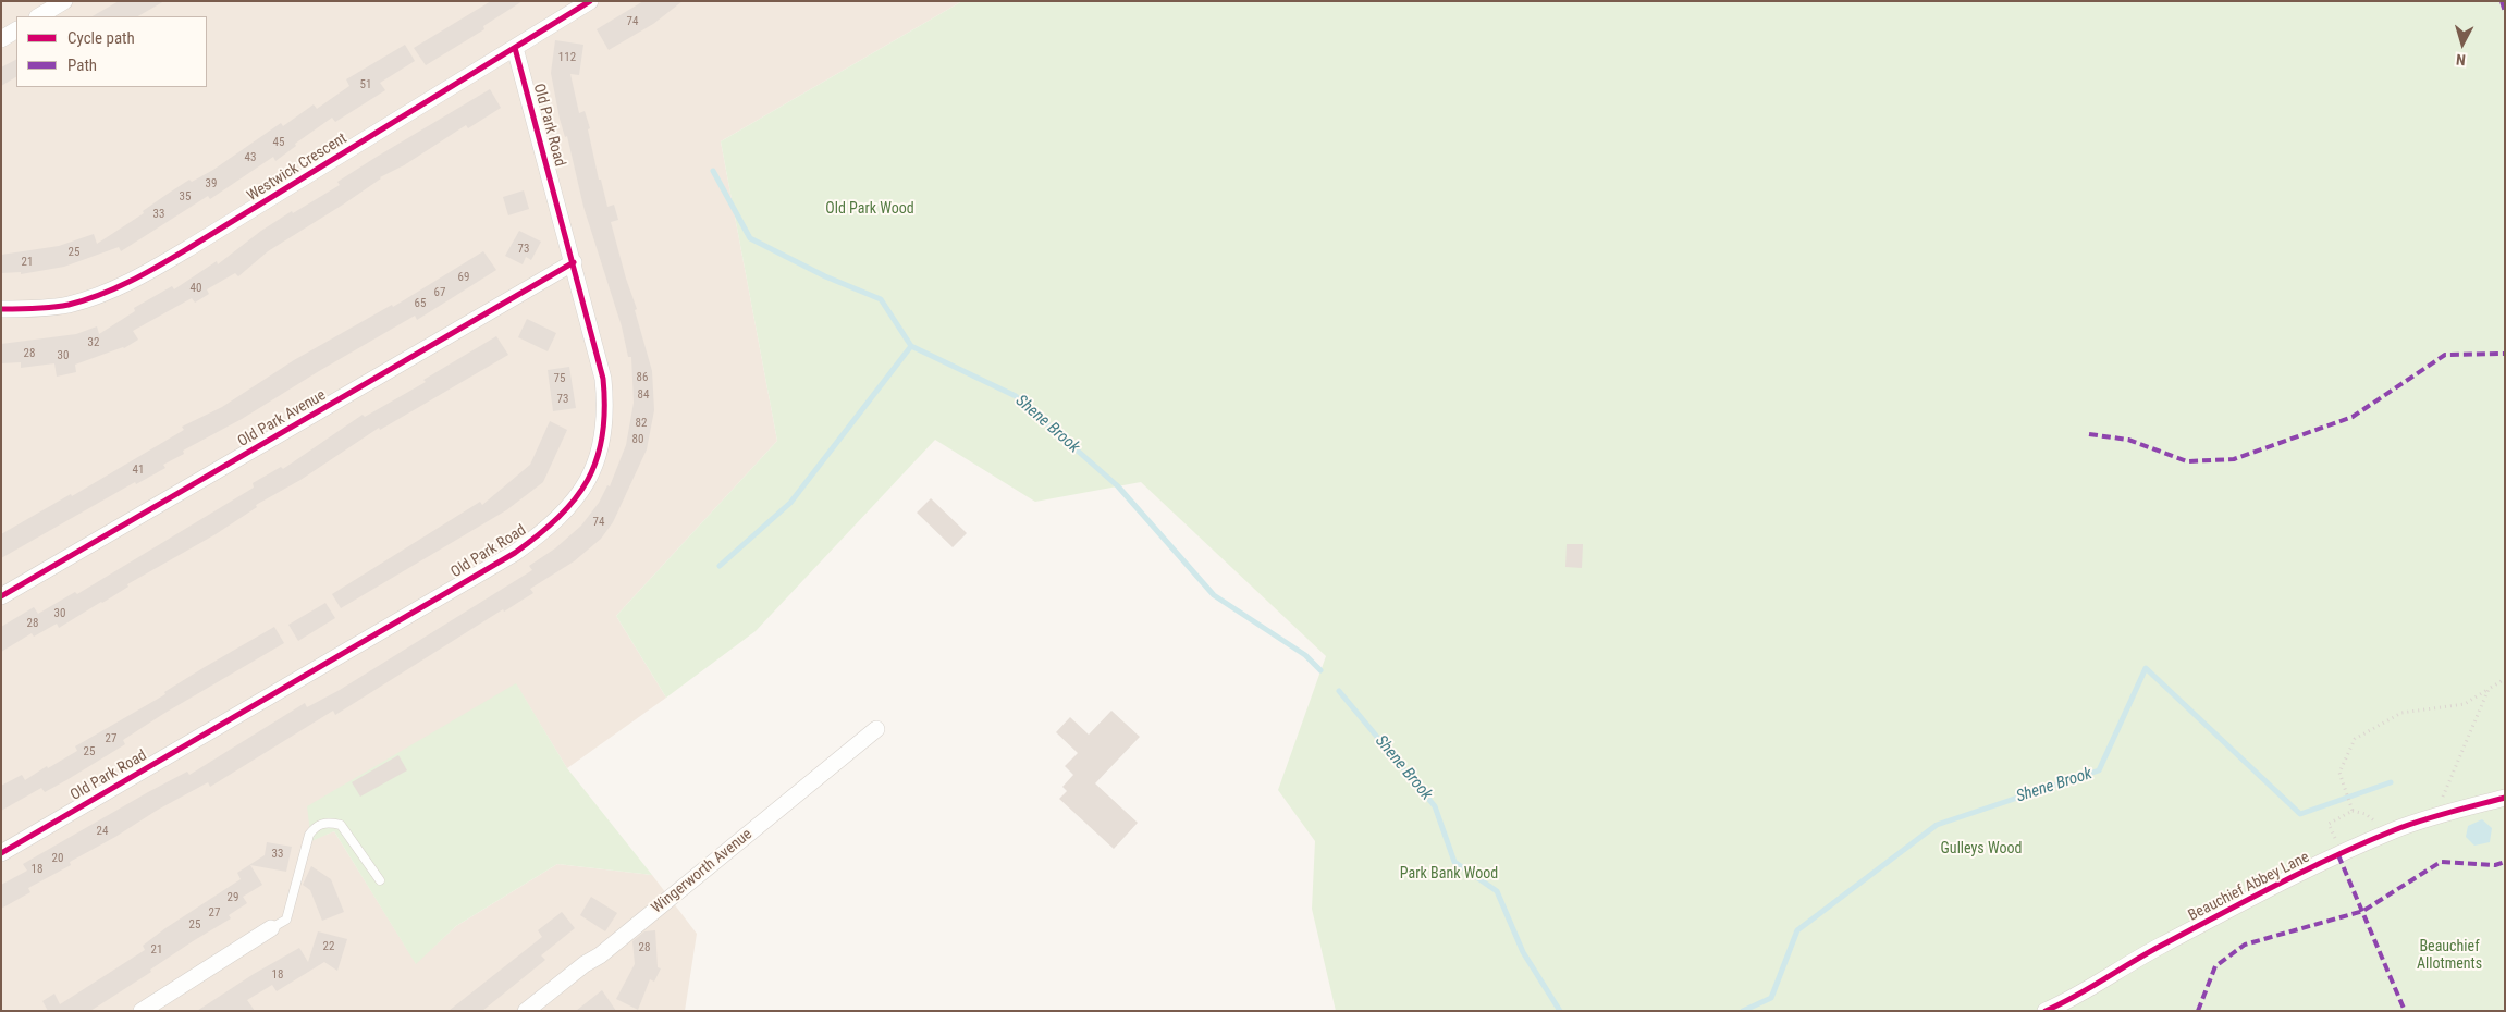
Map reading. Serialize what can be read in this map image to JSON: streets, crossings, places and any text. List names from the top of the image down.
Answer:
{
  "streets": {
    "street": [
      "Old Park Road",
      "Westwick Crescent",
      "Old Park Avenue",
      "Wingerworth Avenue",
      "Beauchief Abbey Lane"
    ]
  },
  "crossings": [
    ["Old Park Road", "Westwick Crescent"],
    ["Old Park Road", "Old Park Avenue"]
  ],
  "water": ["Shene Brook"],
  "parks": [
    "Old Park Wood",
    "Gulleys Wood",
    "Park Bank Wood",
    "Beauchief Allotments"
  ],
  "house_numbers": [
    "74",
    "112",
    "51",
    "45",
    "43",
    "39",
    "35",
    "33",
    "73",
    "25",
    "21",
    "69",
    "40",
    "67",
    "65",
    "32",
    "28",
    "30",
    "86",
    "75",
    "84",
    "73",
    "82",
    "80",
    "41",
    "74",
    "30",
    "28",
    "27",
    "25",
    "24",
    "33",
    "20",
    "18",
    "29",
    "27",
    "25",
    "22",
    "28",
    "21",
    "18"
  ],
  "legend": ["Cycle path", "Path"],
  "north": "bottom"
}
